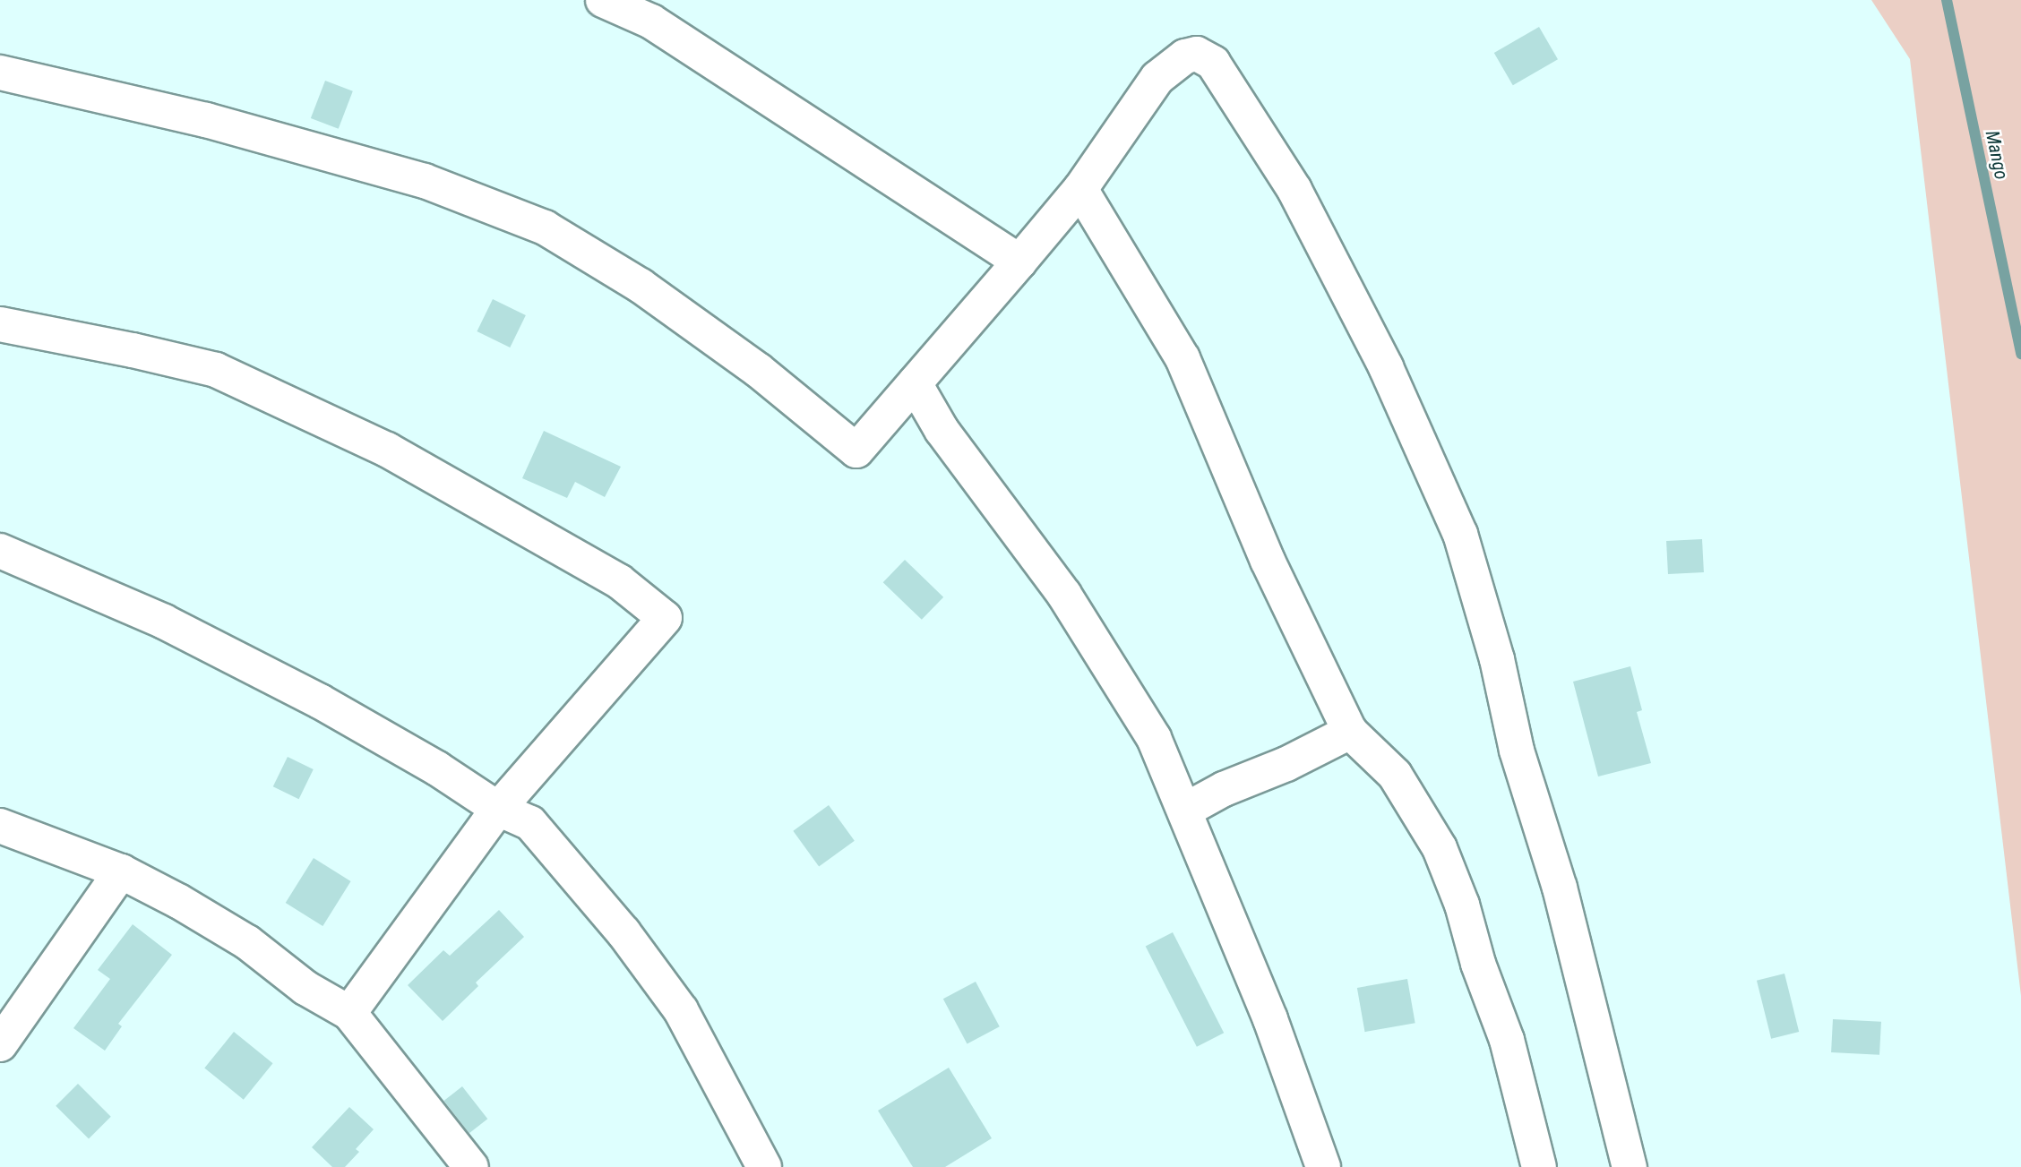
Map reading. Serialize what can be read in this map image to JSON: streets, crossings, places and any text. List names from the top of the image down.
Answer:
{
  "water": ["Mango"]
}
